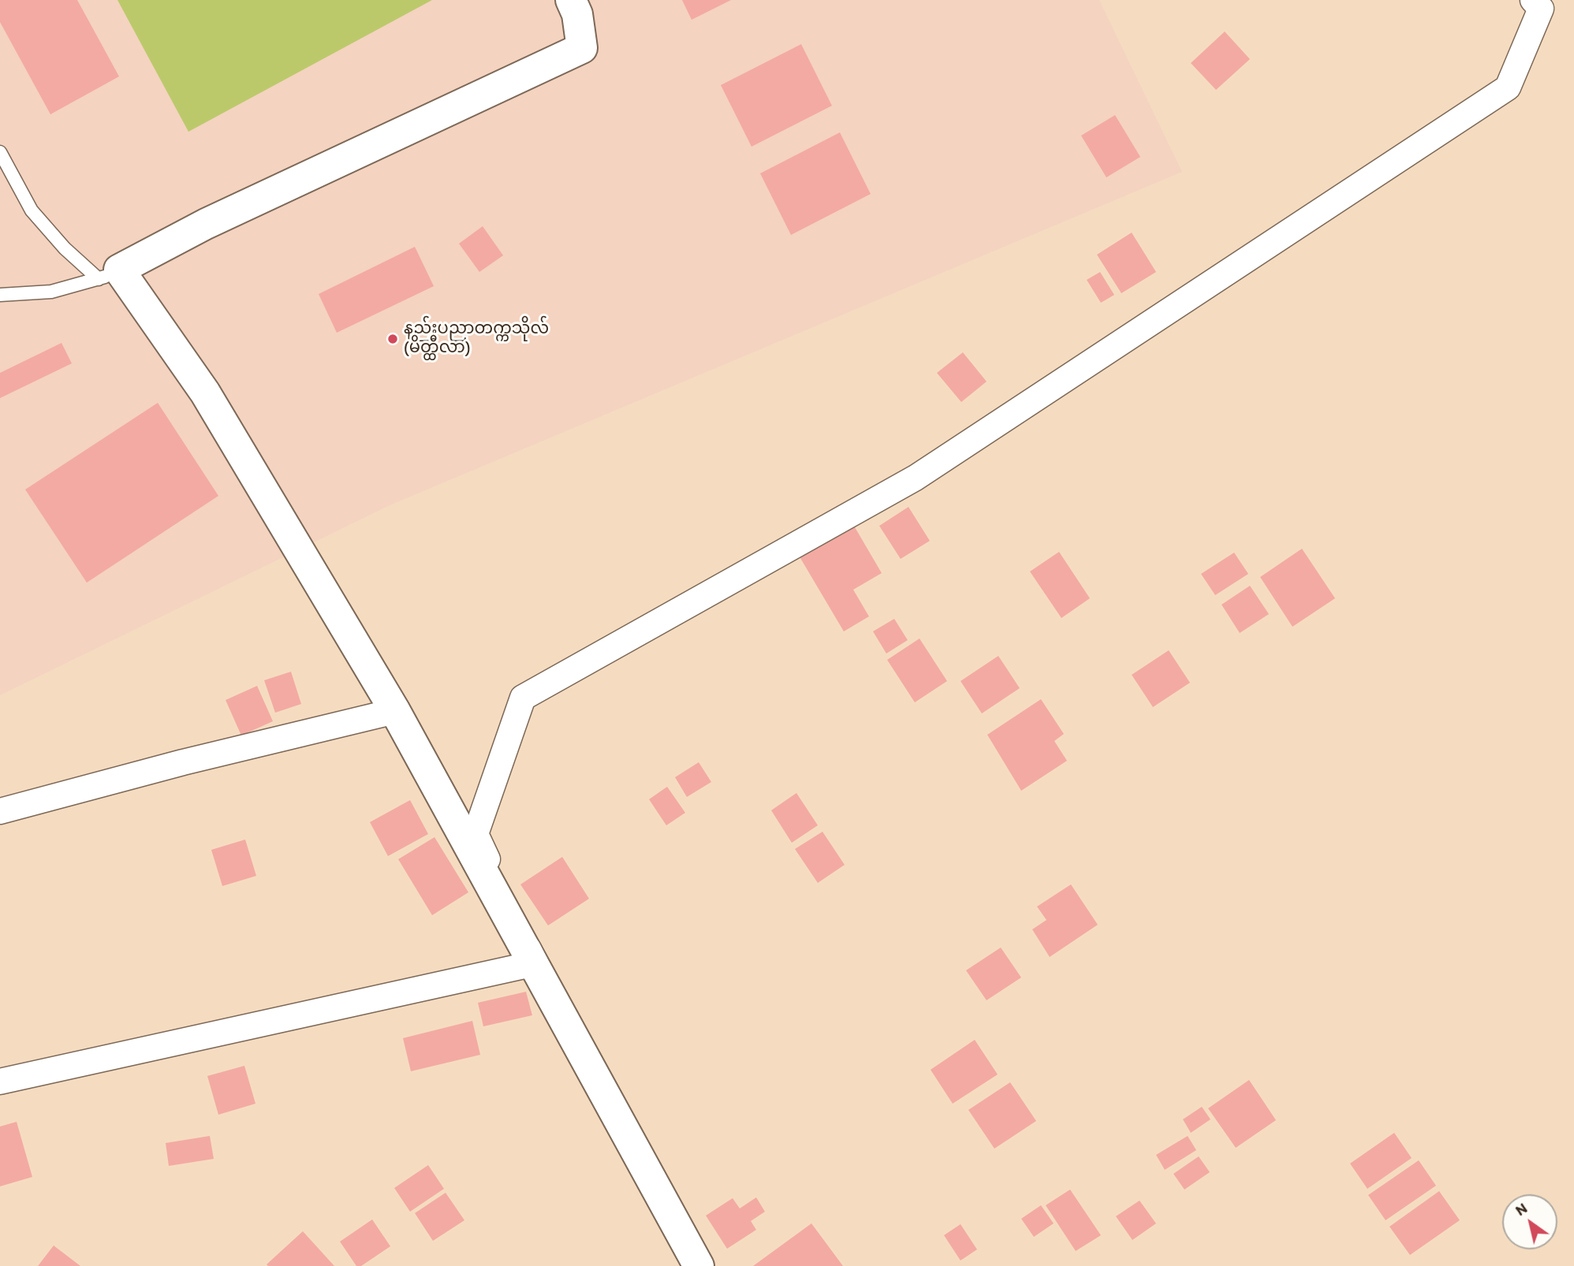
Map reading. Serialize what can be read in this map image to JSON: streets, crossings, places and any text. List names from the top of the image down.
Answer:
{
  "places": ["နည်းပညာတက္ကသိုလ် (မိတ္ထီလာ)"],
  "north": "top left"
}
